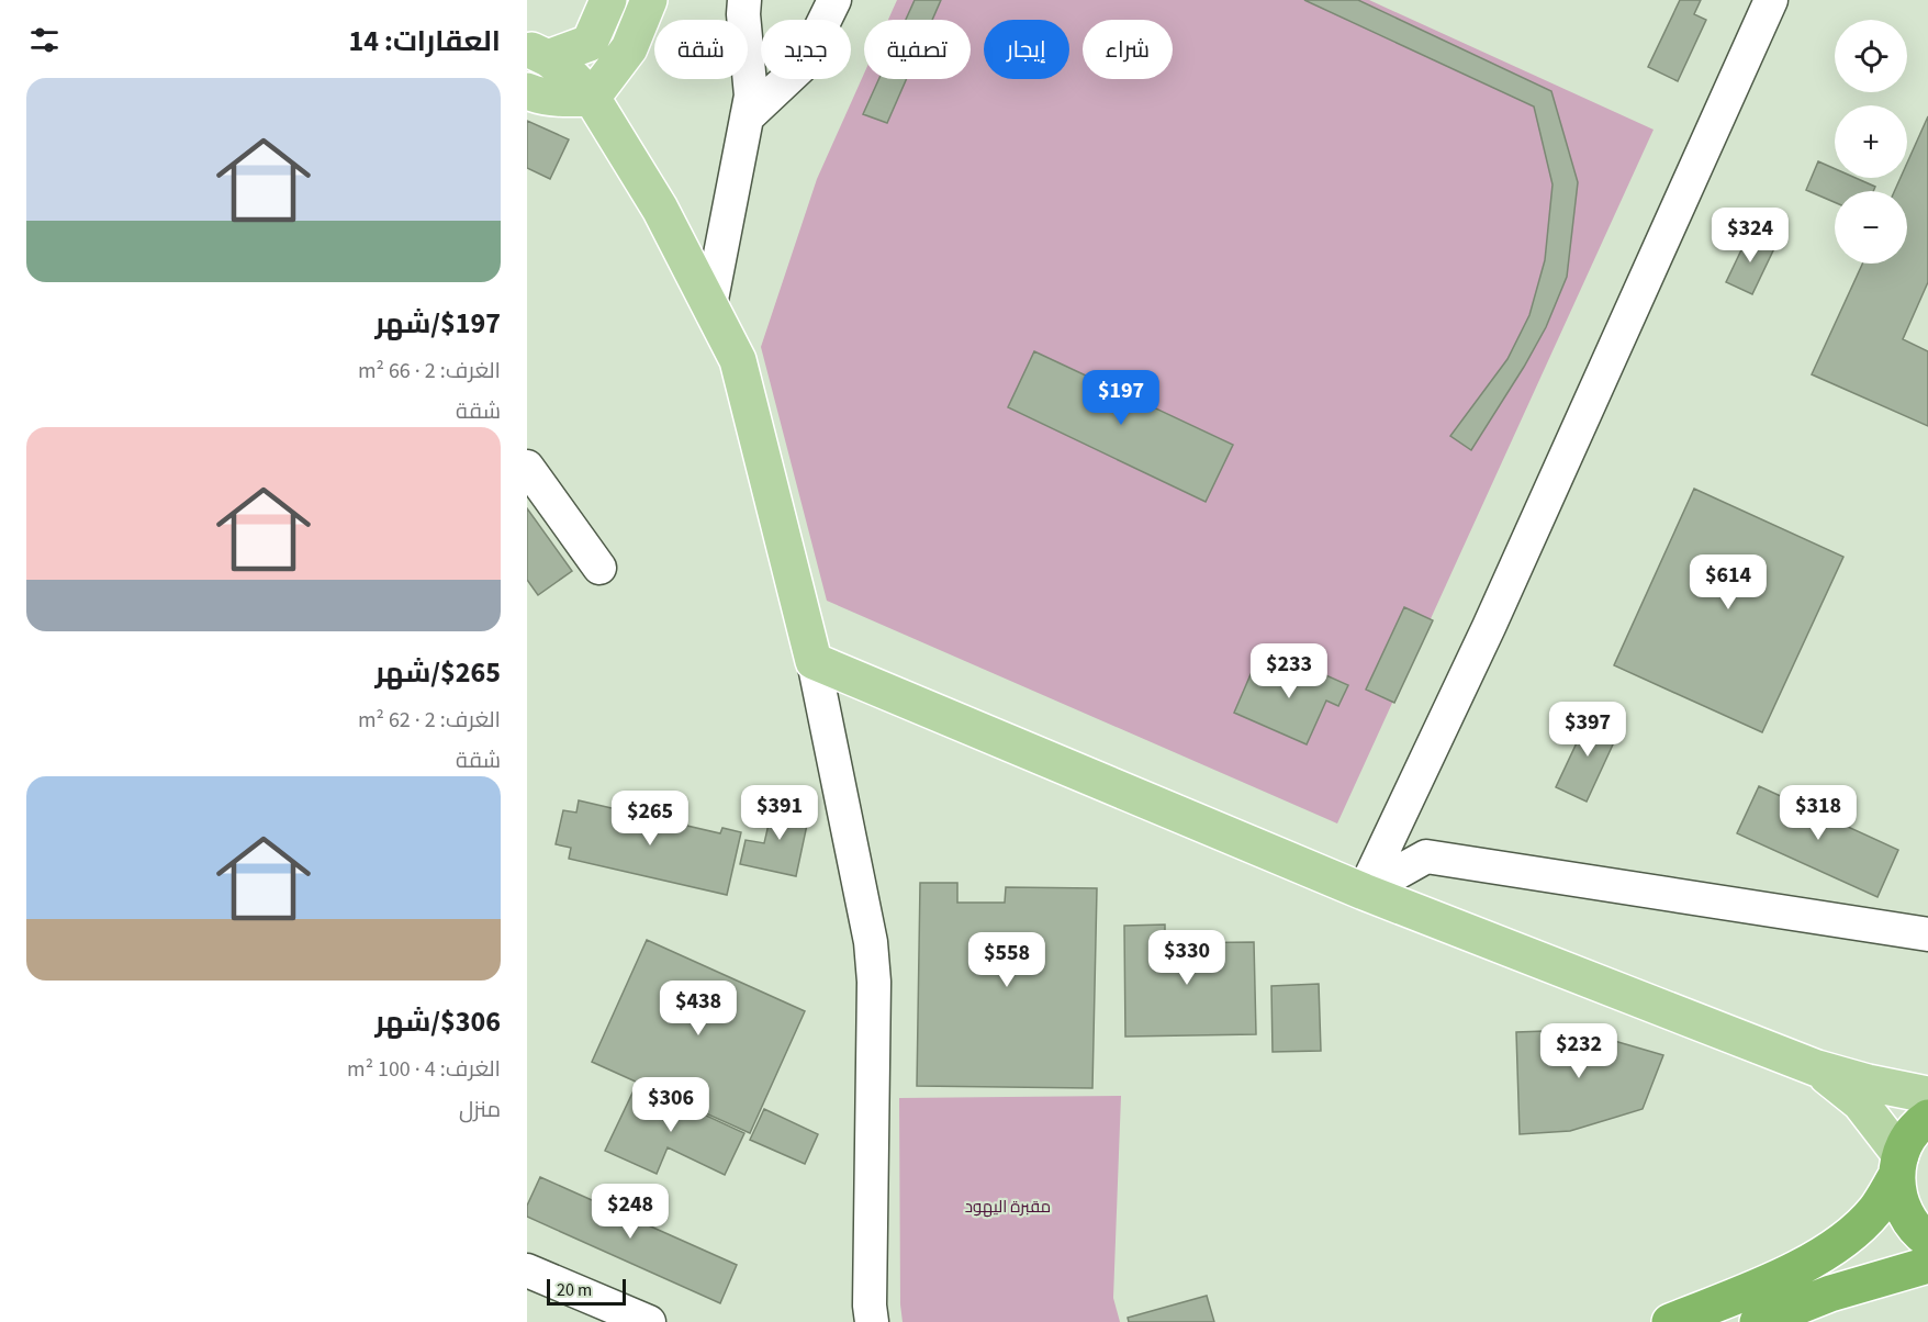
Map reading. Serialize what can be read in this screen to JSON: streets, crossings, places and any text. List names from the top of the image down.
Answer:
{
  "parks": ["مقبرة اليهود"],
  "scale_bar": "20 m",
  "page": {
    "heading": "العقارات: 14",
    "map_buttons": ["+", "−"],
    "chip": [
      "شراء",
      "إيجار",
      "تصفية",
      "جديد",
      "شقة"
    ],
    "list": [
      {
        "name": "$197/شهر",
        "note": "الغرف: 2 · 66 m² · شقة"
      },
      {
        "name": "$265/شهر",
        "note": "الغرف: 2 · 62 m² · شقة"
      },
      {
        "name": "$306/شهر",
        "note": "الغرف: 4 · 100 m² · منزل"
      }
    ],
    "price": [
      "$324",
      "$197",
      "$614",
      "$233",
      "$397",
      "$391",
      "$318",
      "$265",
      "$330",
      "$558",
      "$438",
      "$232",
      "$306",
      "$248"
    ],
    "scale": "20 m"
  }
}
